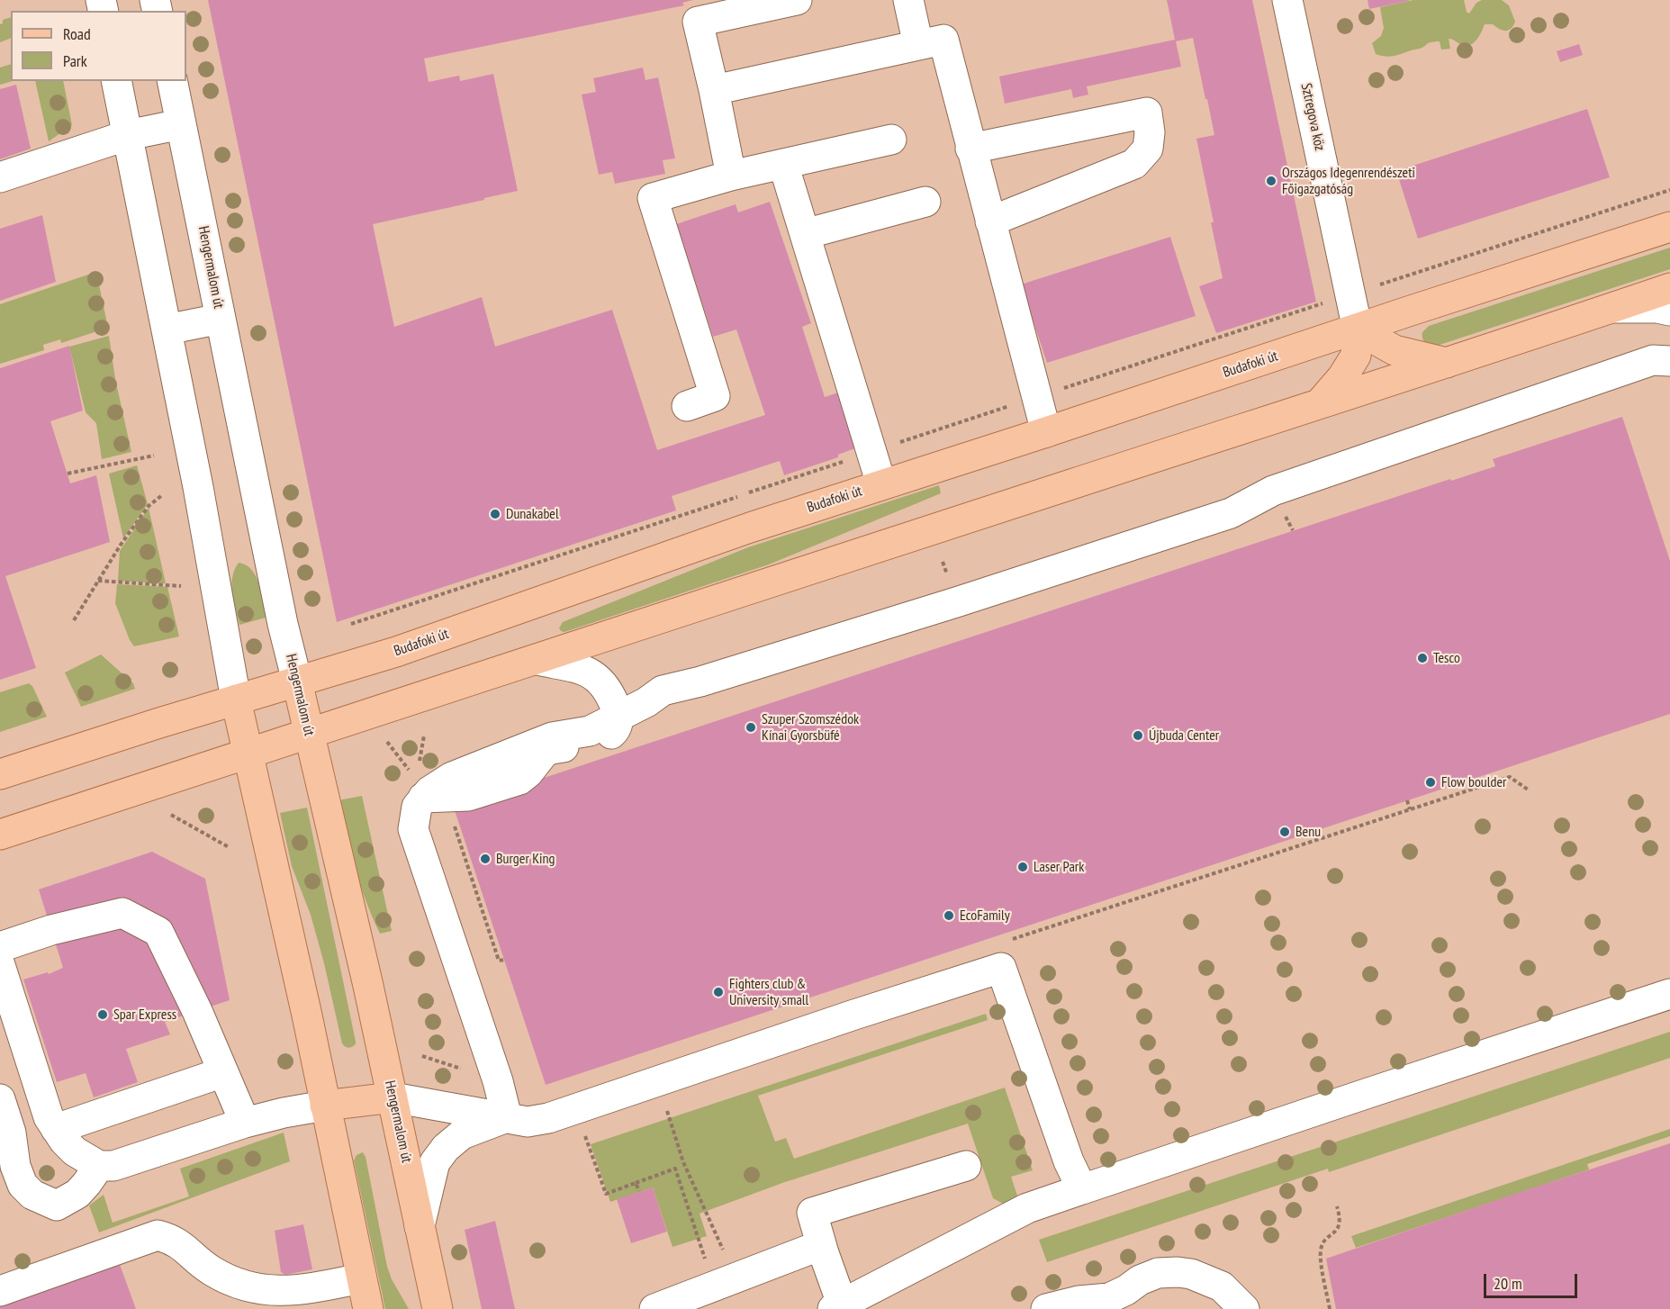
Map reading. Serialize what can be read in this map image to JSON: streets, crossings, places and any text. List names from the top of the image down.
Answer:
{
  "streets": {
    "main road": ["Hengermalom út", "Budafoki út"],
    "street": ["Sztregova köz"]
  },
  "crossings": [
    ["Sztregova köz", "Budafoki út"],
    ["Hengermalom út", "Budafoki út"]
  ],
  "places": [
    "Országos Idegenrendészeti Főigazgatóság",
    "Dunakabel",
    "Tesco",
    "Szuper Szomszédok Kínai Gyorsbüfé",
    "Újbuda Center",
    "Flow boulder",
    "Benu",
    "Burger King",
    "Laser Park",
    "EcoFamily",
    "Fighters club & University small",
    "Spar Express"
  ],
  "legend": ["Road", "Park"],
  "scale_bar": "20 m"
}
